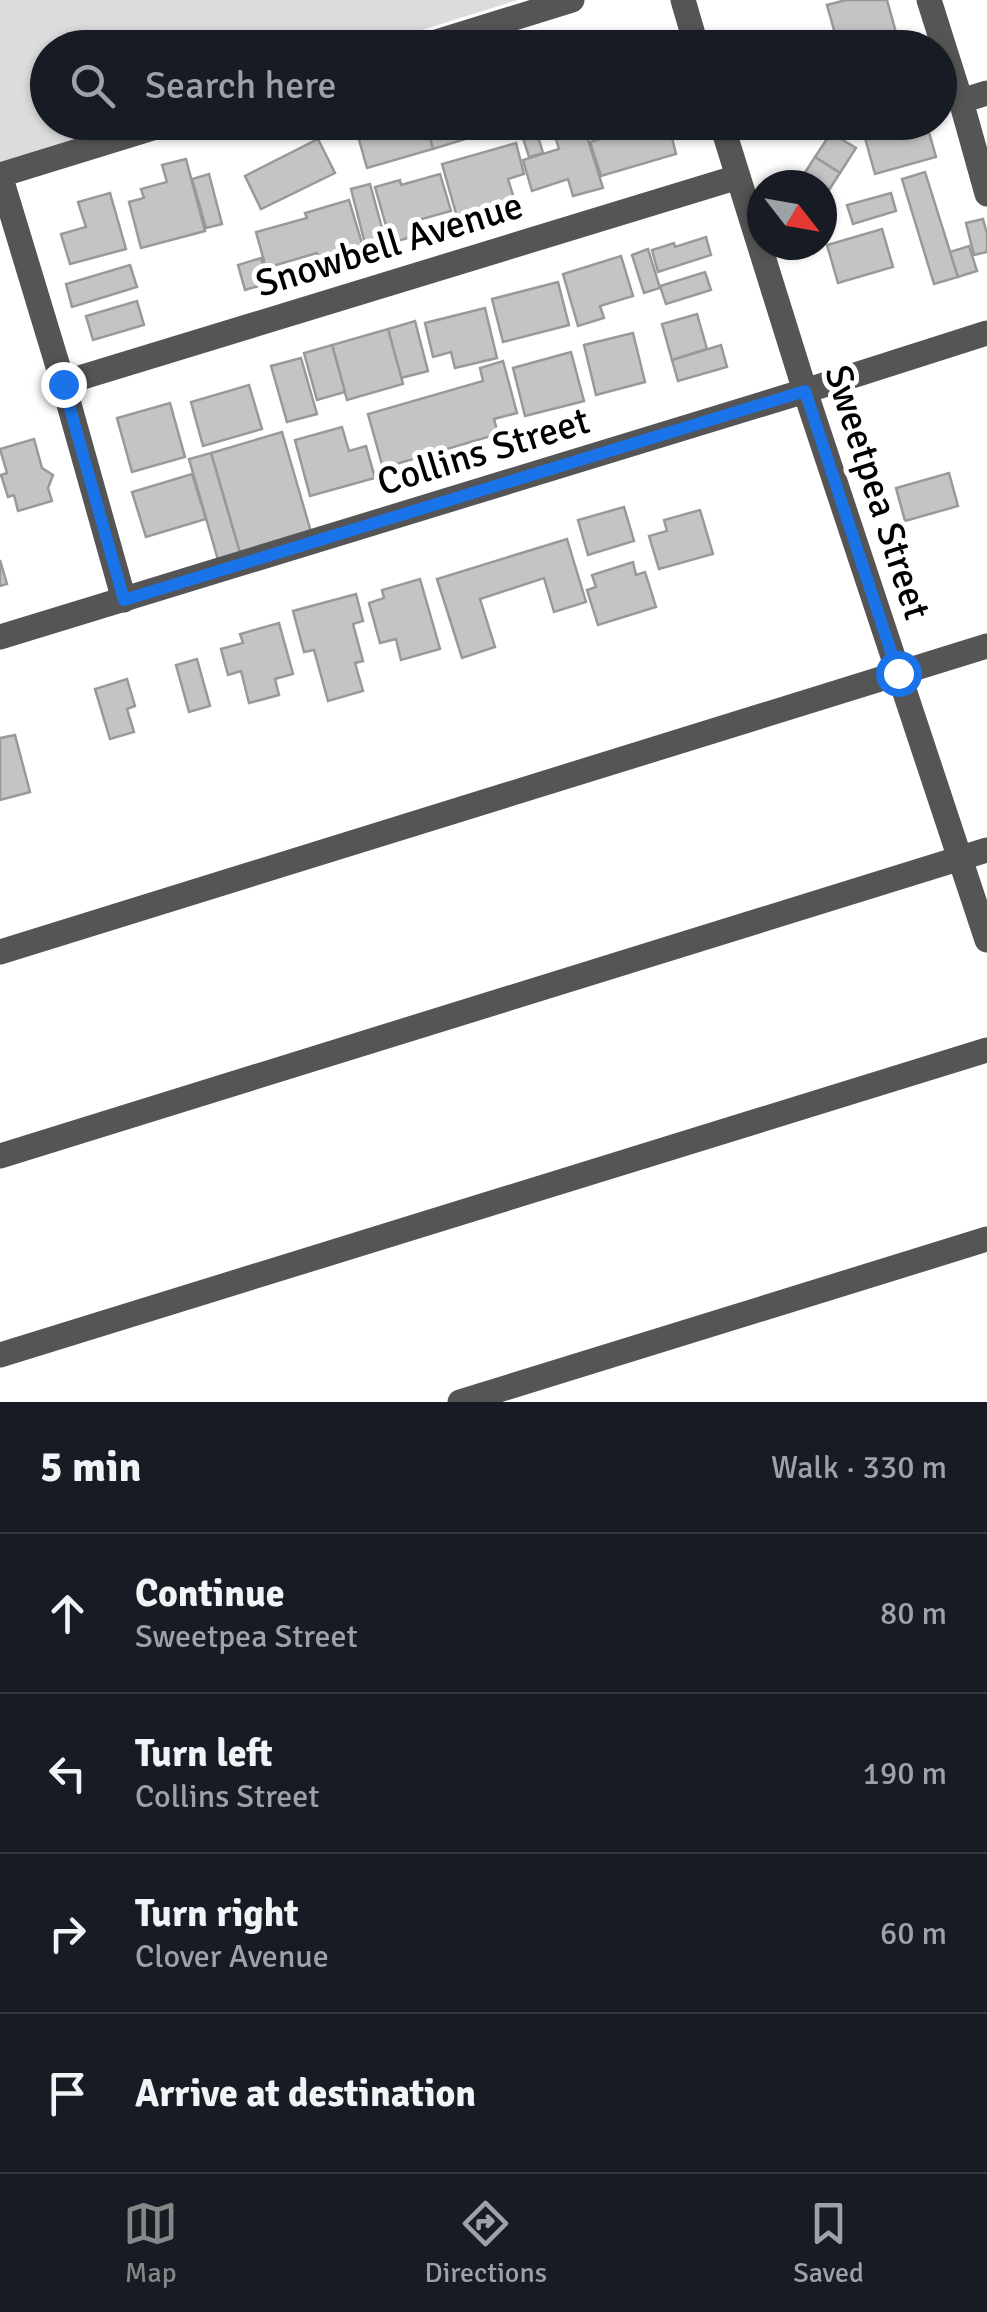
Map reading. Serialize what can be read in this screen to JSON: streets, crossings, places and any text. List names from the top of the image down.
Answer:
{
  "streets": {
    "street": ["Snowbell Avenue", "Collins Street", "Sweetpea Street"]
  },
  "crossings": [
    ["Snowbell Avenue", "Sweetpea Street"],
    ["Collins Street", "Sweetpea Street"]
  ],
  "north": "bottom right",
  "page": {
    "search": "Search here",
    "heading": ["5 min", "Walk · 330 m"],
    "list": [
      ["Continue", "Sweetpea Street", "80 m"],
      ["Turn left", "Collins Street", "190 m"],
      ["Turn right", "Clover Avenue", "60 m"],
      "Arrive at destination"
    ],
    "nav": ["Map", "Directions", "Saved"]
  }
}
